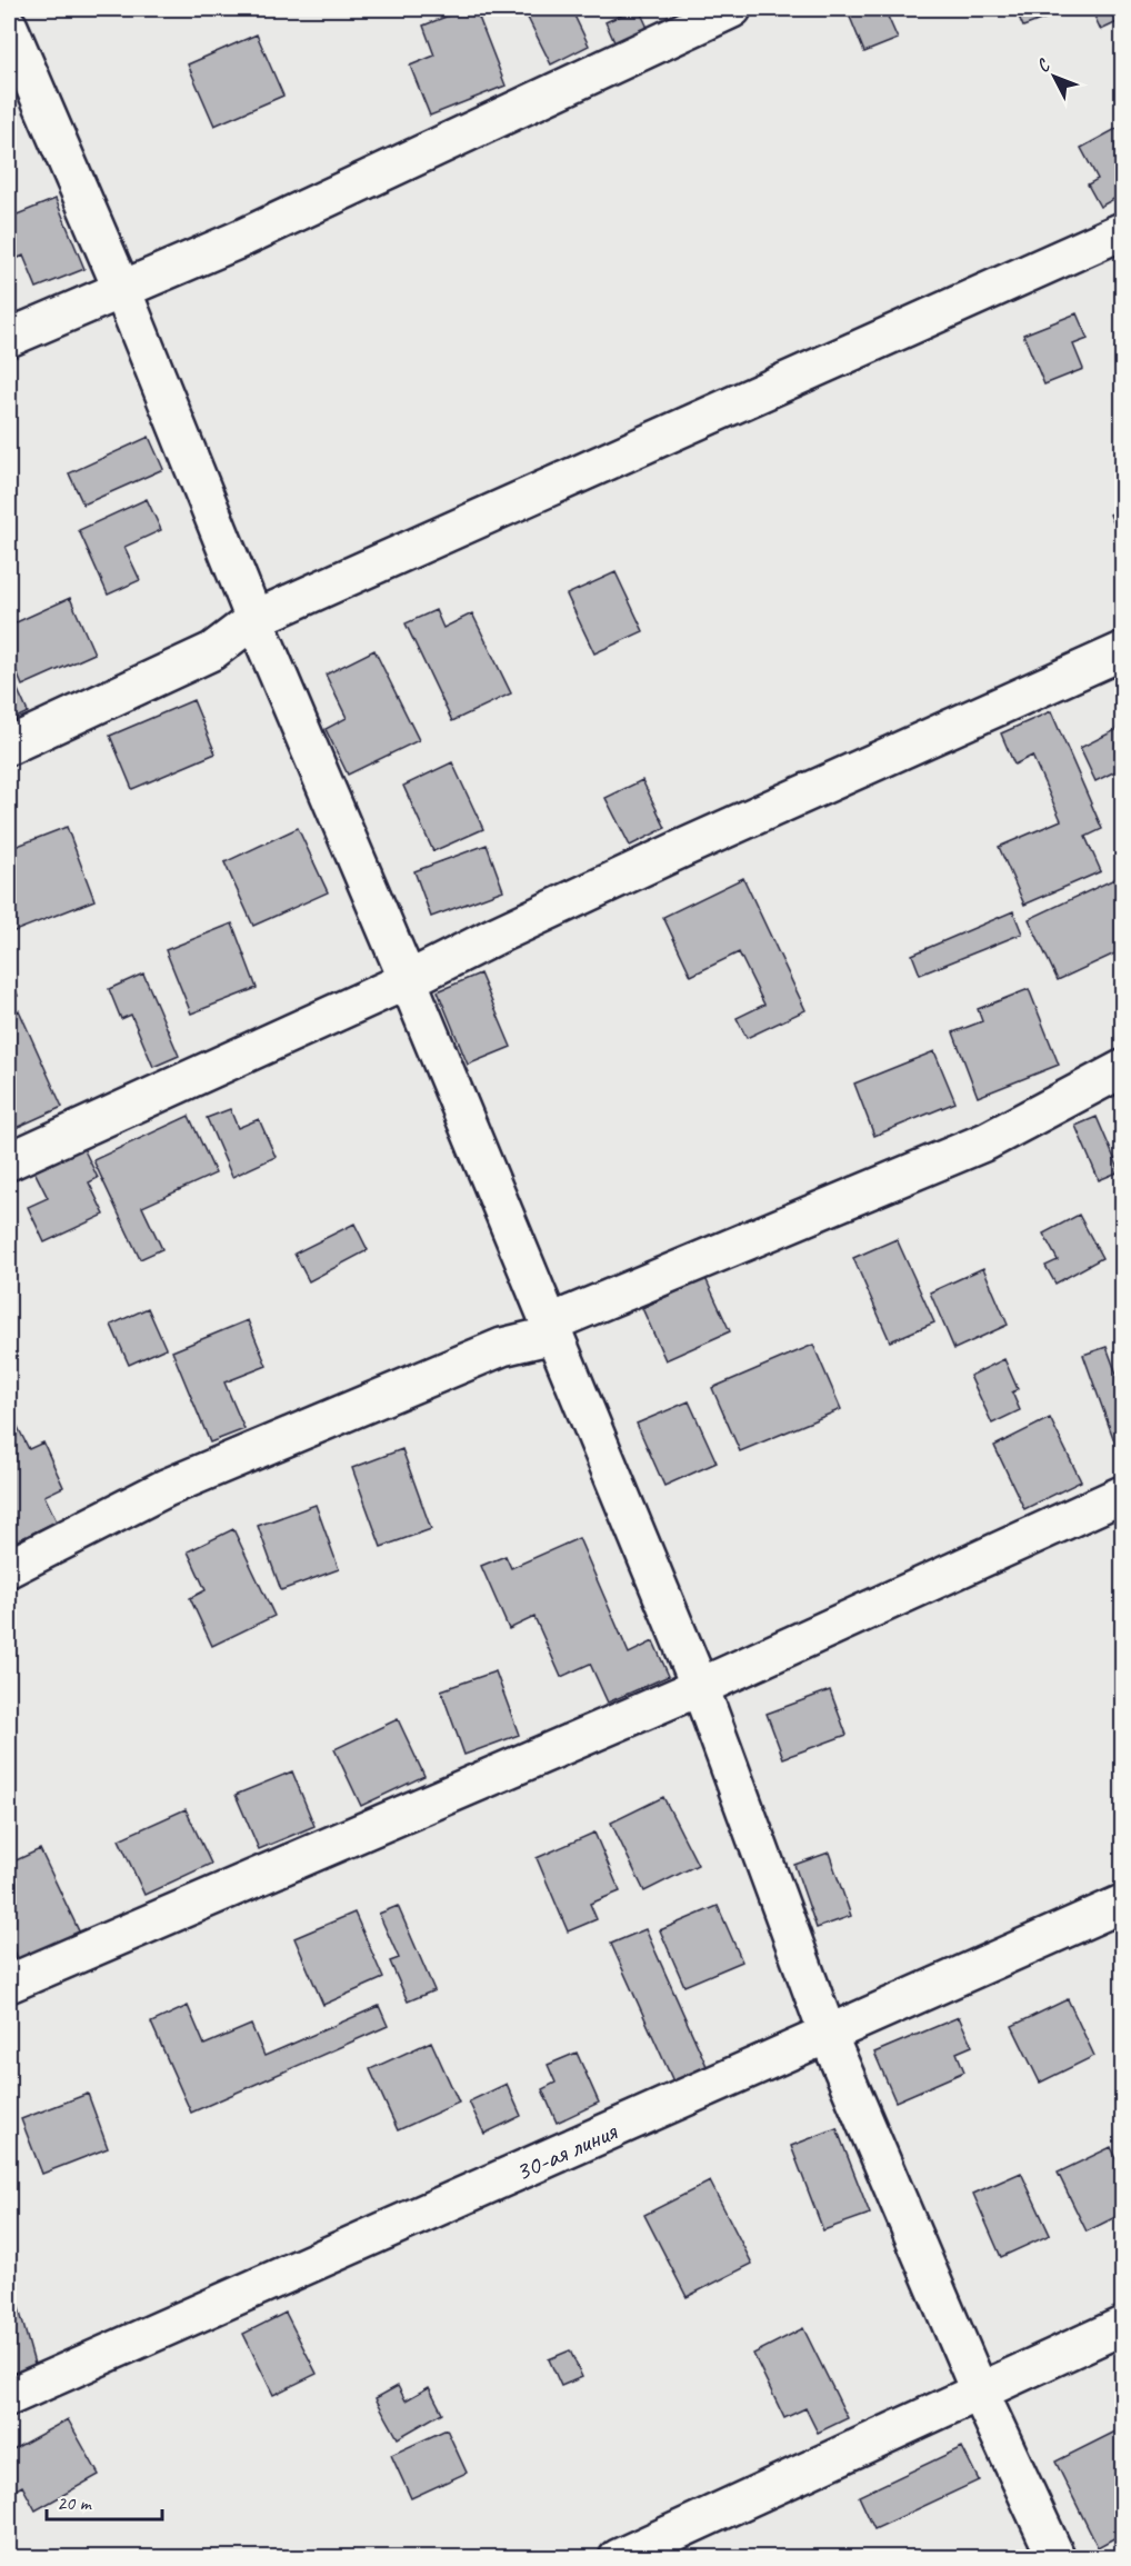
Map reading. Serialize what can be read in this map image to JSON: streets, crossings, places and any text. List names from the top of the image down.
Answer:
{
  "streets": {
    "street": ["30-ая линия"]
  },
  "scale_bar": "20 m",
  "north": "top left"
}
